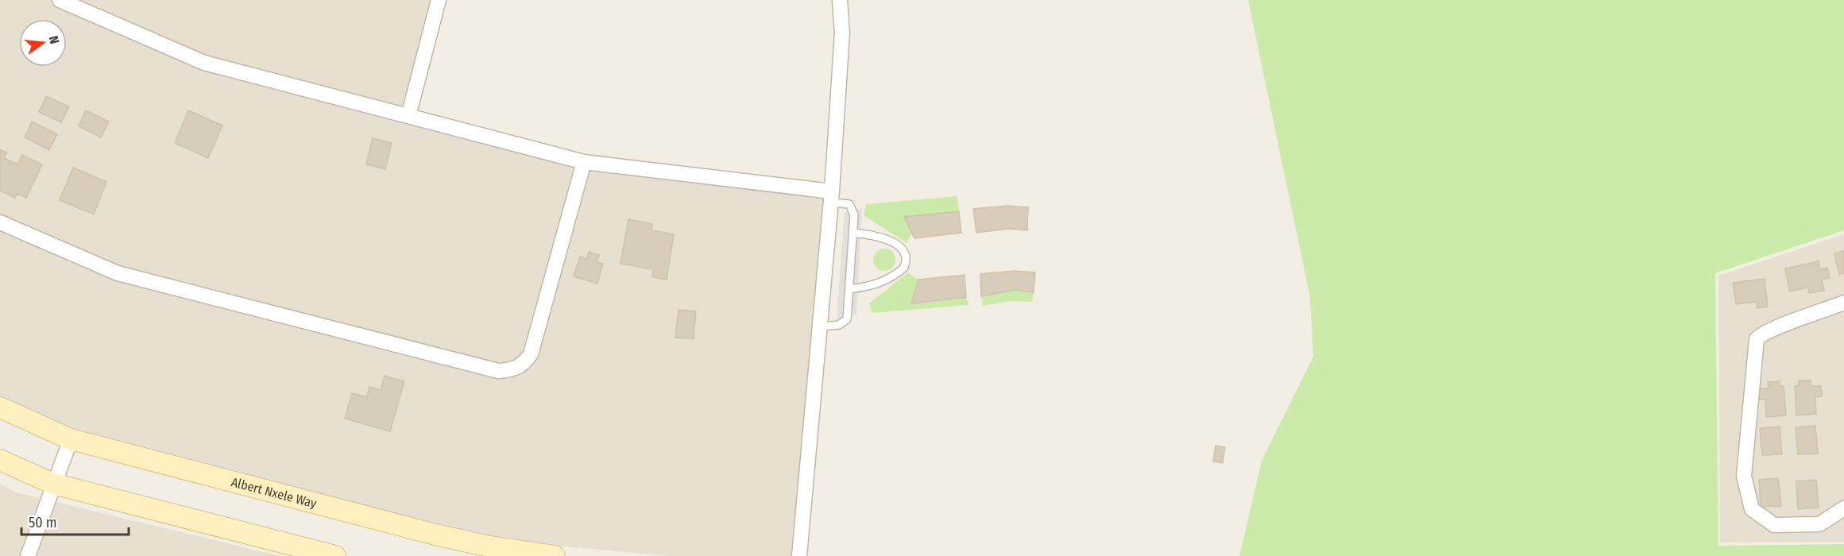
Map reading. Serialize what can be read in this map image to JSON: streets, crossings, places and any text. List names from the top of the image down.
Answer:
{
  "streets": {
    "main road": ["Albert Nxele Way"]
  },
  "scale_bar": "50 m",
  "north": "right"
}
